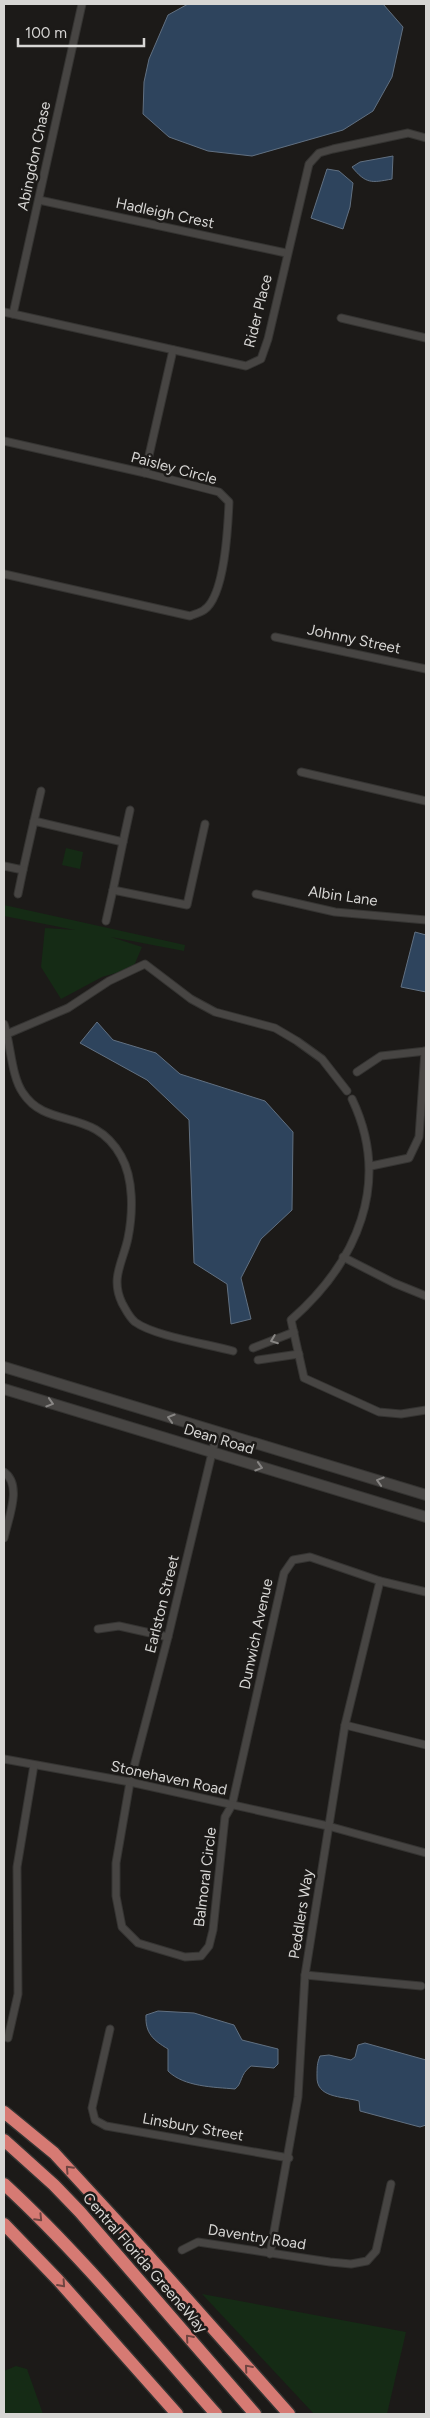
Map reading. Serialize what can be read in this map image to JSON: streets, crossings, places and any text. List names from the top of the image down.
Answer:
{
  "streets": {
    "highway": ["Central Florida GreeneWay"],
    "main road": ["Dean Road"],
    "street": [
      "Abingdon Chase",
      "Hadleigh Crest",
      "Rider Place",
      "Paisley Circle",
      "Johnny Street",
      "Albin Lane",
      "Earlston Street",
      "Dunwich Avenue",
      "Stonehaven Road",
      "Balmoral Circle",
      "Peddlers Way",
      "Linsbury Street",
      "Daventry Road"
    ]
  },
  "crossings": [
    ["Abingdon Chase", "Hadleigh Crest"],
    ["Abingdon Chase", "Rider Place"],
    ["Hadleigh Crest", "Rider Place"],
    ["Dean Road", "Earlston Street"],
    ["Earlston Street", "Stonehaven Road"],
    ["Earlston Street", "Balmoral Circle"],
    ["Dunwich Avenue", "Stonehaven Road"],
    ["Dunwich Avenue", "Balmoral Circle"],
    ["Dunwich Avenue", "Peddlers Way"],
    ["Stonehaven Road", "Balmoral Circle"],
    ["Stonehaven Road", "Peddlers Way"],
    ["Peddlers Way", "Linsbury Street"],
    ["Peddlers Way", "Daventry Road"]
  ],
  "scale_bar": "100 m"
}
